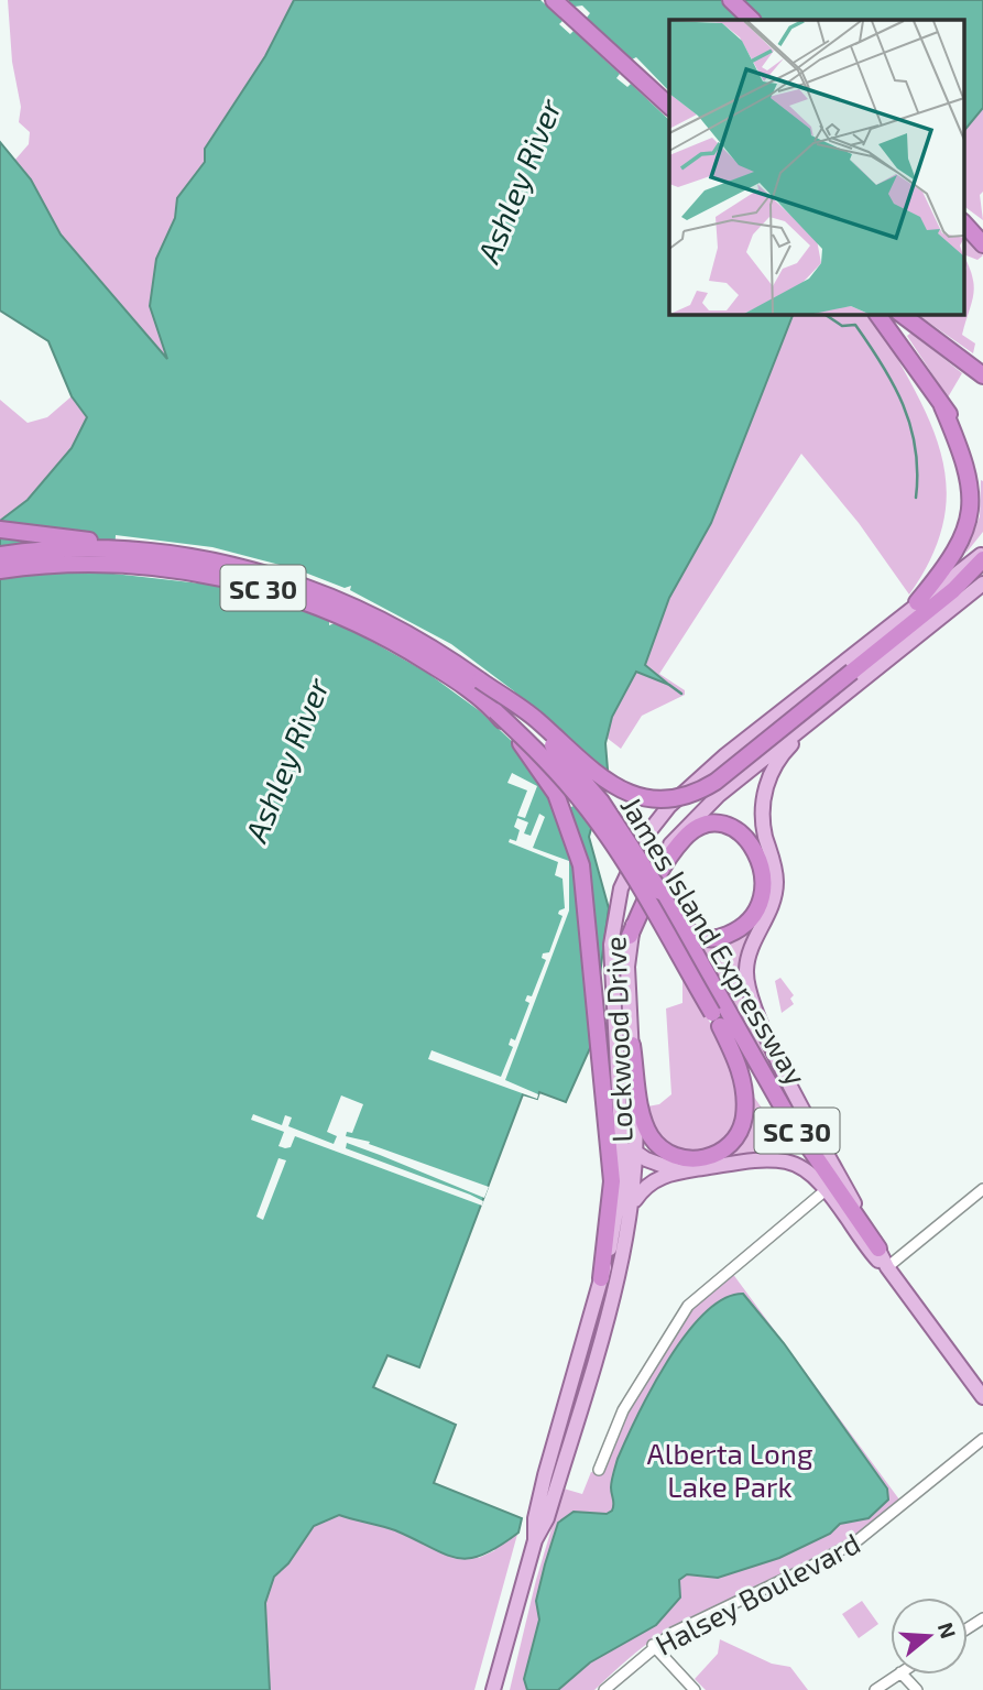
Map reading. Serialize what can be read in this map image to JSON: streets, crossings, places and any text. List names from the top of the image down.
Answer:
{
  "streets": {
    "highway": ["SC 30", "James Island Expressway"],
    "main road": ["Lockwood Drive"],
    "street": ["Halsey Boulevard"]
  },
  "crossings": [
    ["SC 30", "James Island Expressway"],
    ["SC 30", "Lockwood Drive"]
  ],
  "water": ["Ashley River"],
  "parks": ["Alberta Long Lake Park"],
  "north": "right"
}
